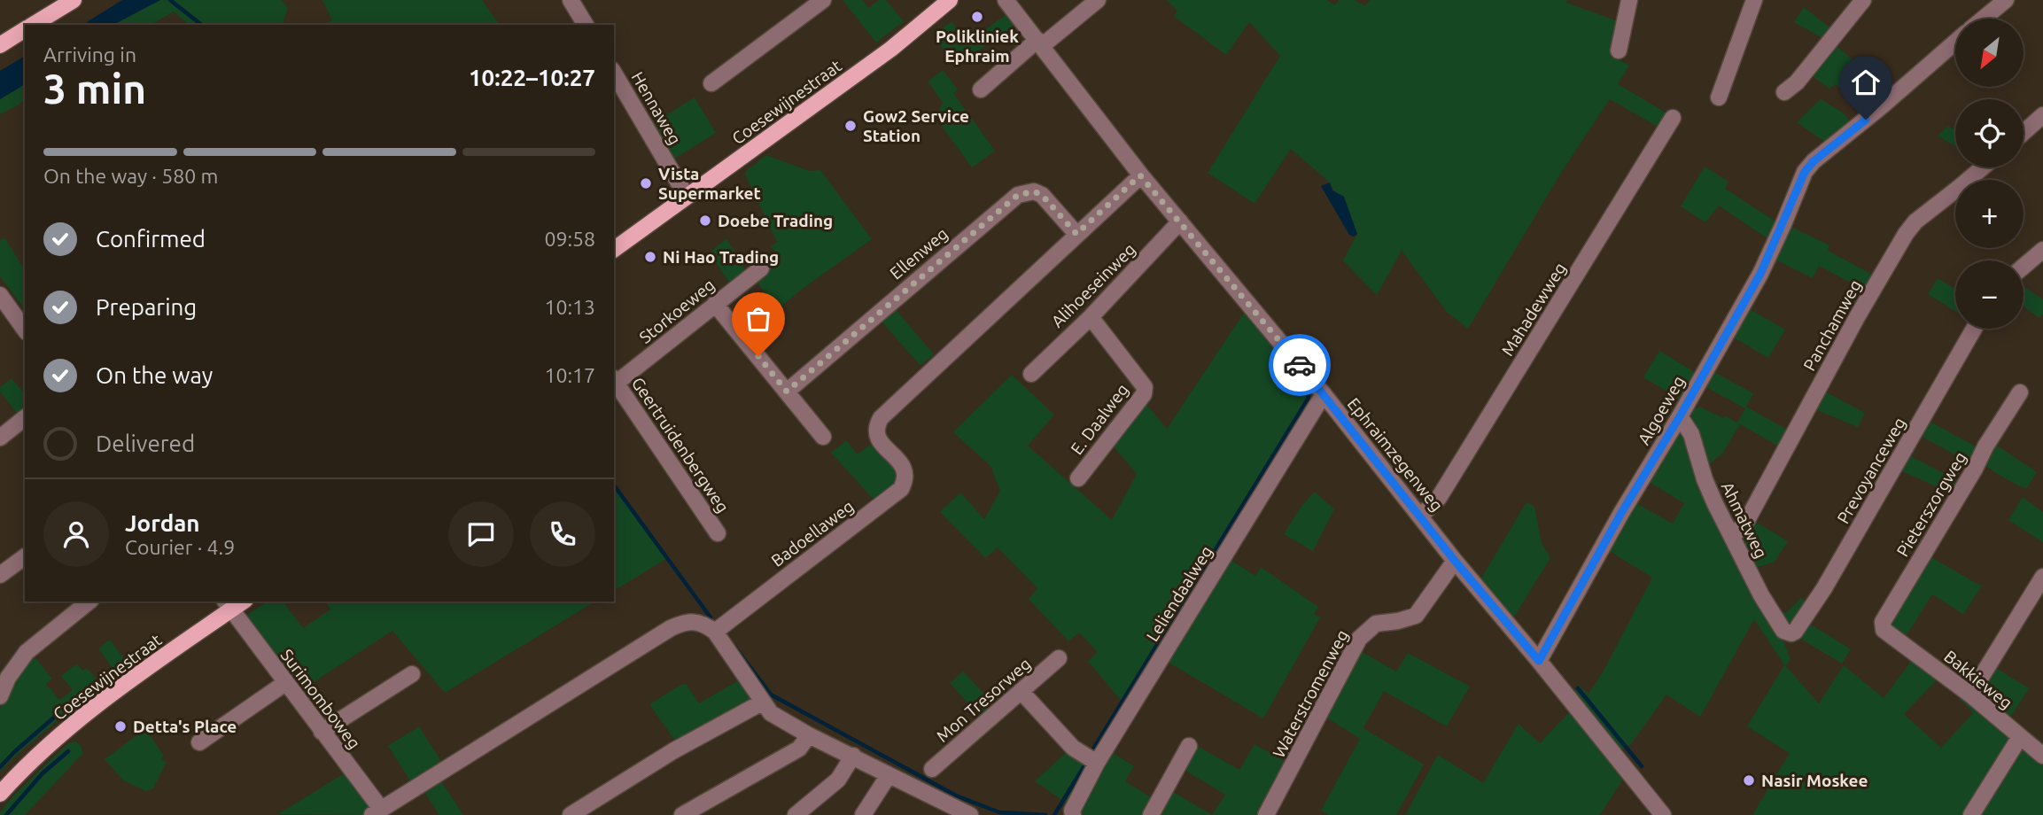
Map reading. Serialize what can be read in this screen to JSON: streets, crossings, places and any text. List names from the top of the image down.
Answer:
{
  "streets": {
    "main road": ["Coesewijnestraat"],
    "street": [
      "Hennaweg",
      "Ellenweg",
      "Alihoeseinweg",
      "Mahadewweg",
      "Storkoeweg",
      "Panchamweg",
      "Algoeweg",
      "E. Daalweg",
      "Geertruidenbergweg",
      "Ephraimzegenweg",
      "Prevoyanceweg",
      "Pieterszorgweg",
      "Ahmatweg",
      "Badoellaweg",
      "Leliendaalweg",
      "Bakkieweg",
      "Waterstromenweg",
      "Surimomboweg",
      "Mon Tresorweg"
    ]
  },
  "crossings": [
    ["Coesewijnestraat", "Hennaweg"],
    ["Coesewijnestraat", "Surimomboweg"],
    ["Ellenweg", "Badoellaweg"],
    ["Alihoeseinweg", "E. Daalweg"],
    ["Alihoeseinweg", "Ephraimzegenweg"],
    ["Mahadewweg", "Ephraimzegenweg"],
    ["Storkoeweg", "Geertruidenbergweg"],
    ["Panchamweg", "Ahmatweg"],
    ["Algoeweg", "Ephraimzegenweg"],
    ["Algoeweg", "Ahmatweg"],
    ["Ephraimzegenweg", "Badoellaweg"],
    ["Ephraimzegenweg", "Leliendaalweg"],
    ["Ephraimzegenweg", "Waterstromenweg"],
    ["Prevoyanceweg", "Ahmatweg"],
    ["Pieterszorgweg", "Bakkieweg"]
  ],
  "places": [
    "Polikliniek Ephraim",
    "Gow2 Service Station",
    "Vista Supermarket",
    "Doebe Trading",
    "Ni Hao Trading",
    "Detta's Place",
    "Nasir Moskee"
  ],
  "north": "bottom left",
  "page": {
    "map_buttons": ["+", "−"],
    "heading": ["3 min", "Arriving in", "10:22–10:27"],
    "panel": ["Jordan", "Courier · 4.9"],
    "bar": "On the way · 580 m",
    "list": [
      ["Confirmed", "09:58"],
      ["Preparing", "10:13"],
      ["On the way", "10:17"],
      "Delivered"
    ]
  }
}
